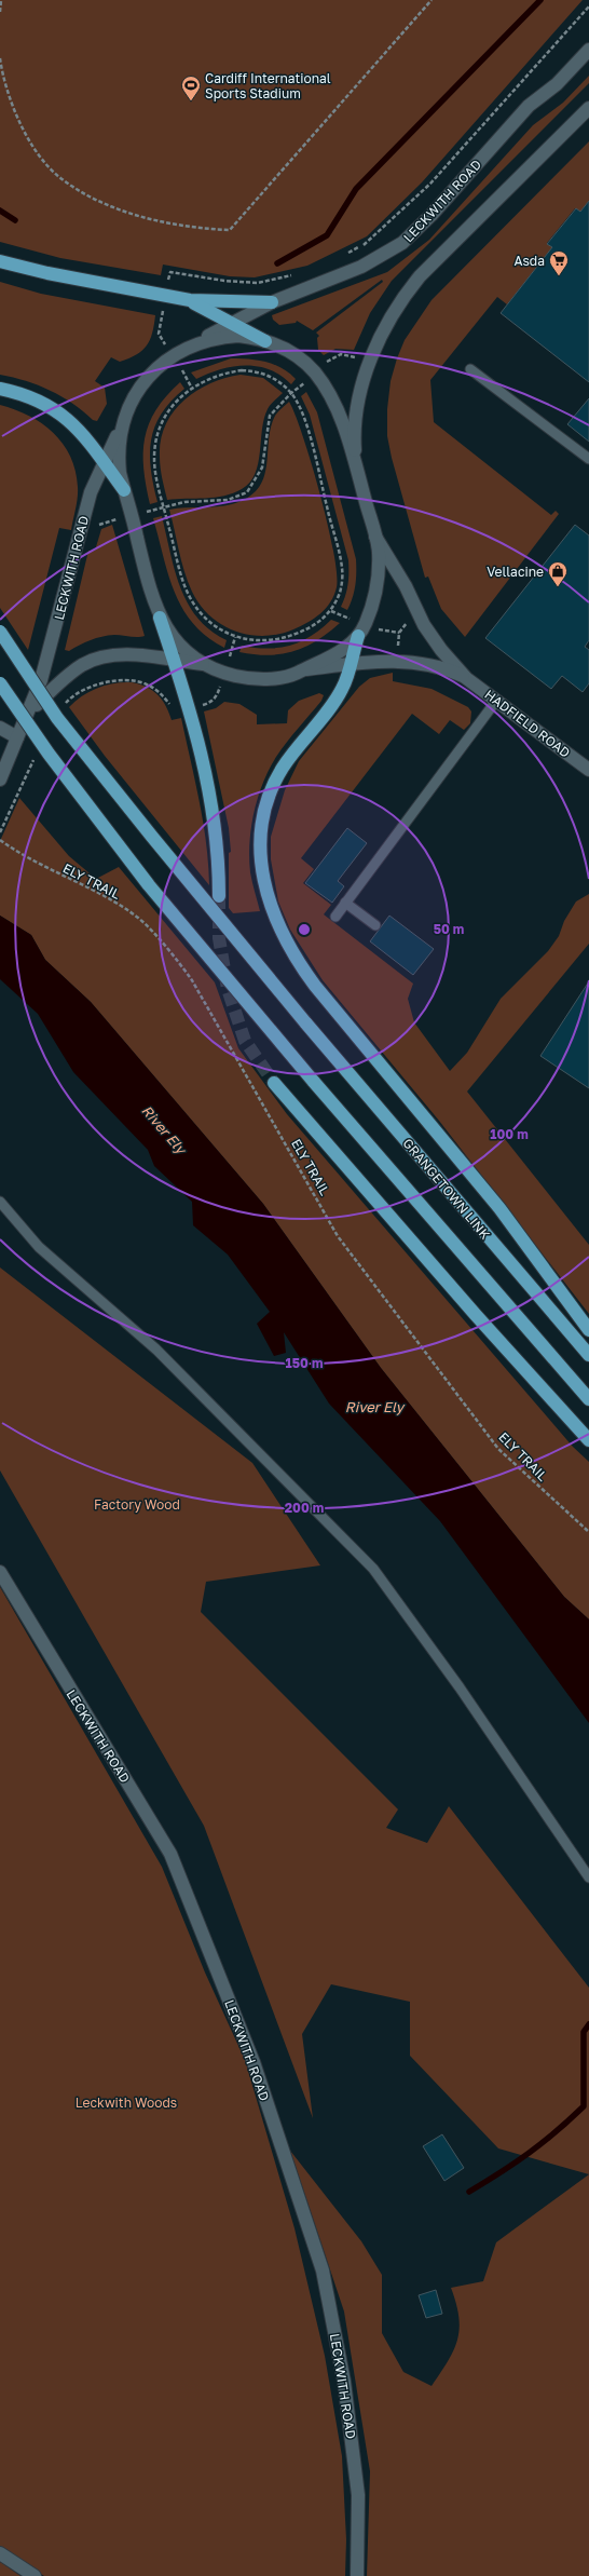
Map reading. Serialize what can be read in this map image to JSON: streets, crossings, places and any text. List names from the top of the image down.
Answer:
{
  "streets": {
    "main road": ["LECKWITH ROAD", "HADFIELD ROAD", "GRANGETOWN LINK"],
    "path": ["ELY TRAIL"]
  },
  "water": ["River Ely"],
  "parks": ["Factory Wood", "Leckwith Woods"],
  "places": {
    "sports": ["Cardiff International Sports Stadium"],
    "supermarket": ["Asda"],
    "shop": ["Vellacine"]
  },
  "rings": [
    "50 m",
    "100 m",
    "150 m",
    "200 m"
  ]
}
